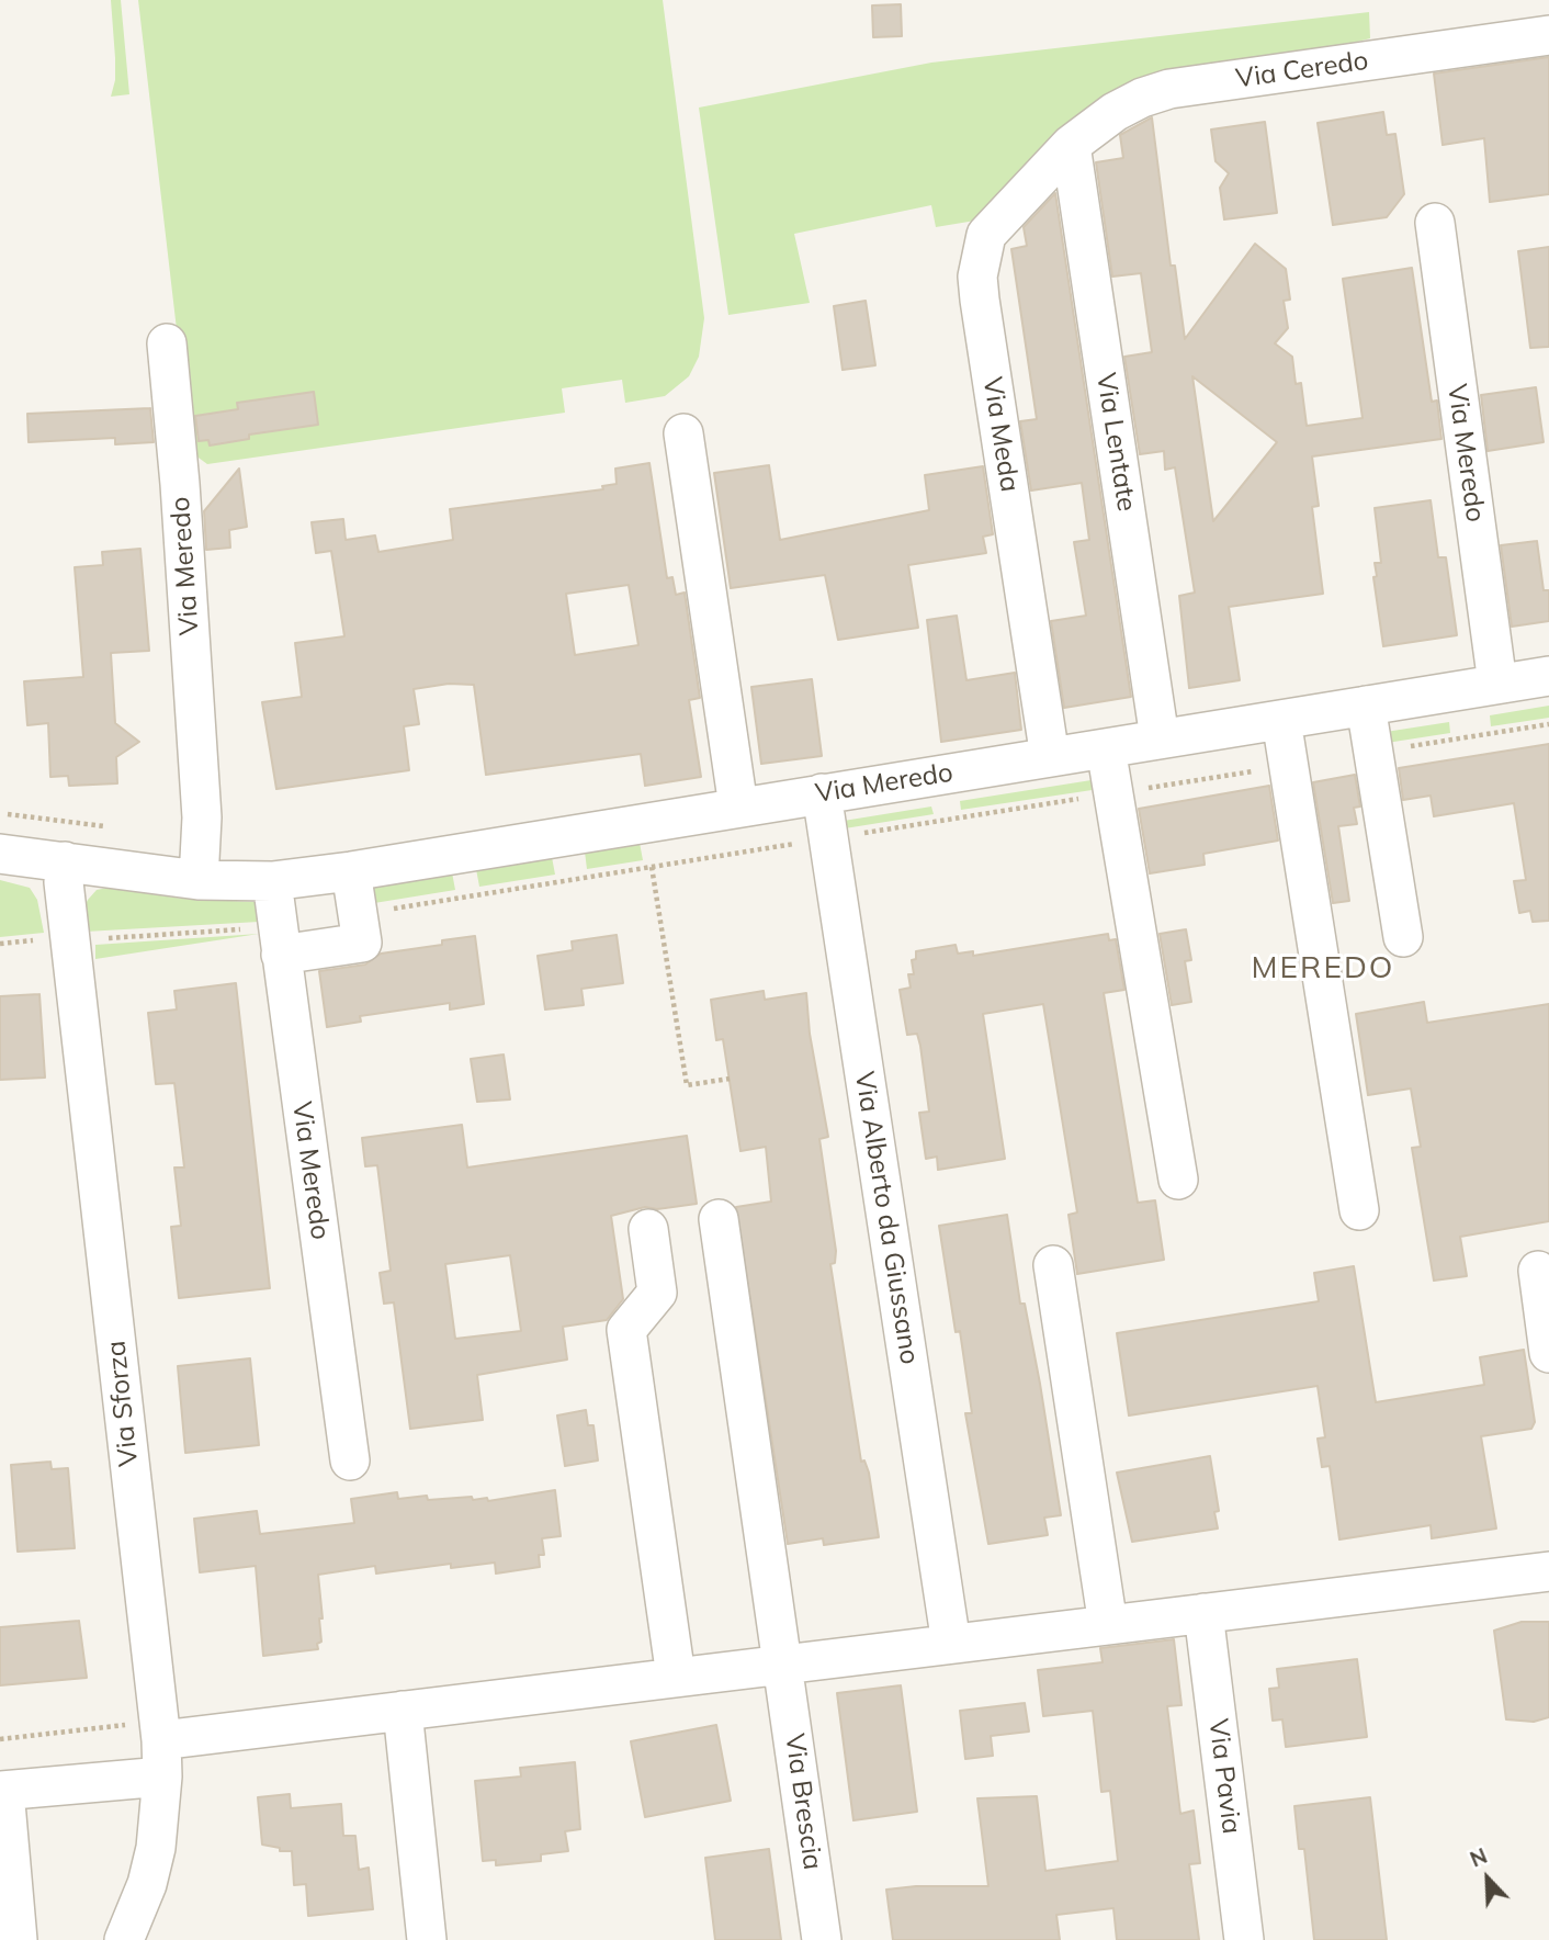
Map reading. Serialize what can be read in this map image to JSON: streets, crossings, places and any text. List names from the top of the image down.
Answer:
{
  "streets": {
    "street": [
      "Via Ceredo",
      "Via Meda",
      "Via Lentate",
      "Via Meredo",
      "Via Alberto da Giussano",
      "Via Sforza",
      "Via Pavia",
      "Via Brescia"
    ]
  },
  "crossings": [
    ["Via Ceredo", "Via Meda"],
    ["Via Ceredo", "Via Lentate"],
    ["Via Meda", "Via Lentate"],
    ["Via Meda", "Via Meredo"],
    ["Via Lentate", "Via Meredo"],
    ["Via Meredo", "Via Alberto da Giussano"],
    ["Via Meredo", "Via Sforza"]
  ],
  "districts": ["MEREDO"],
  "north": "top left"
}
